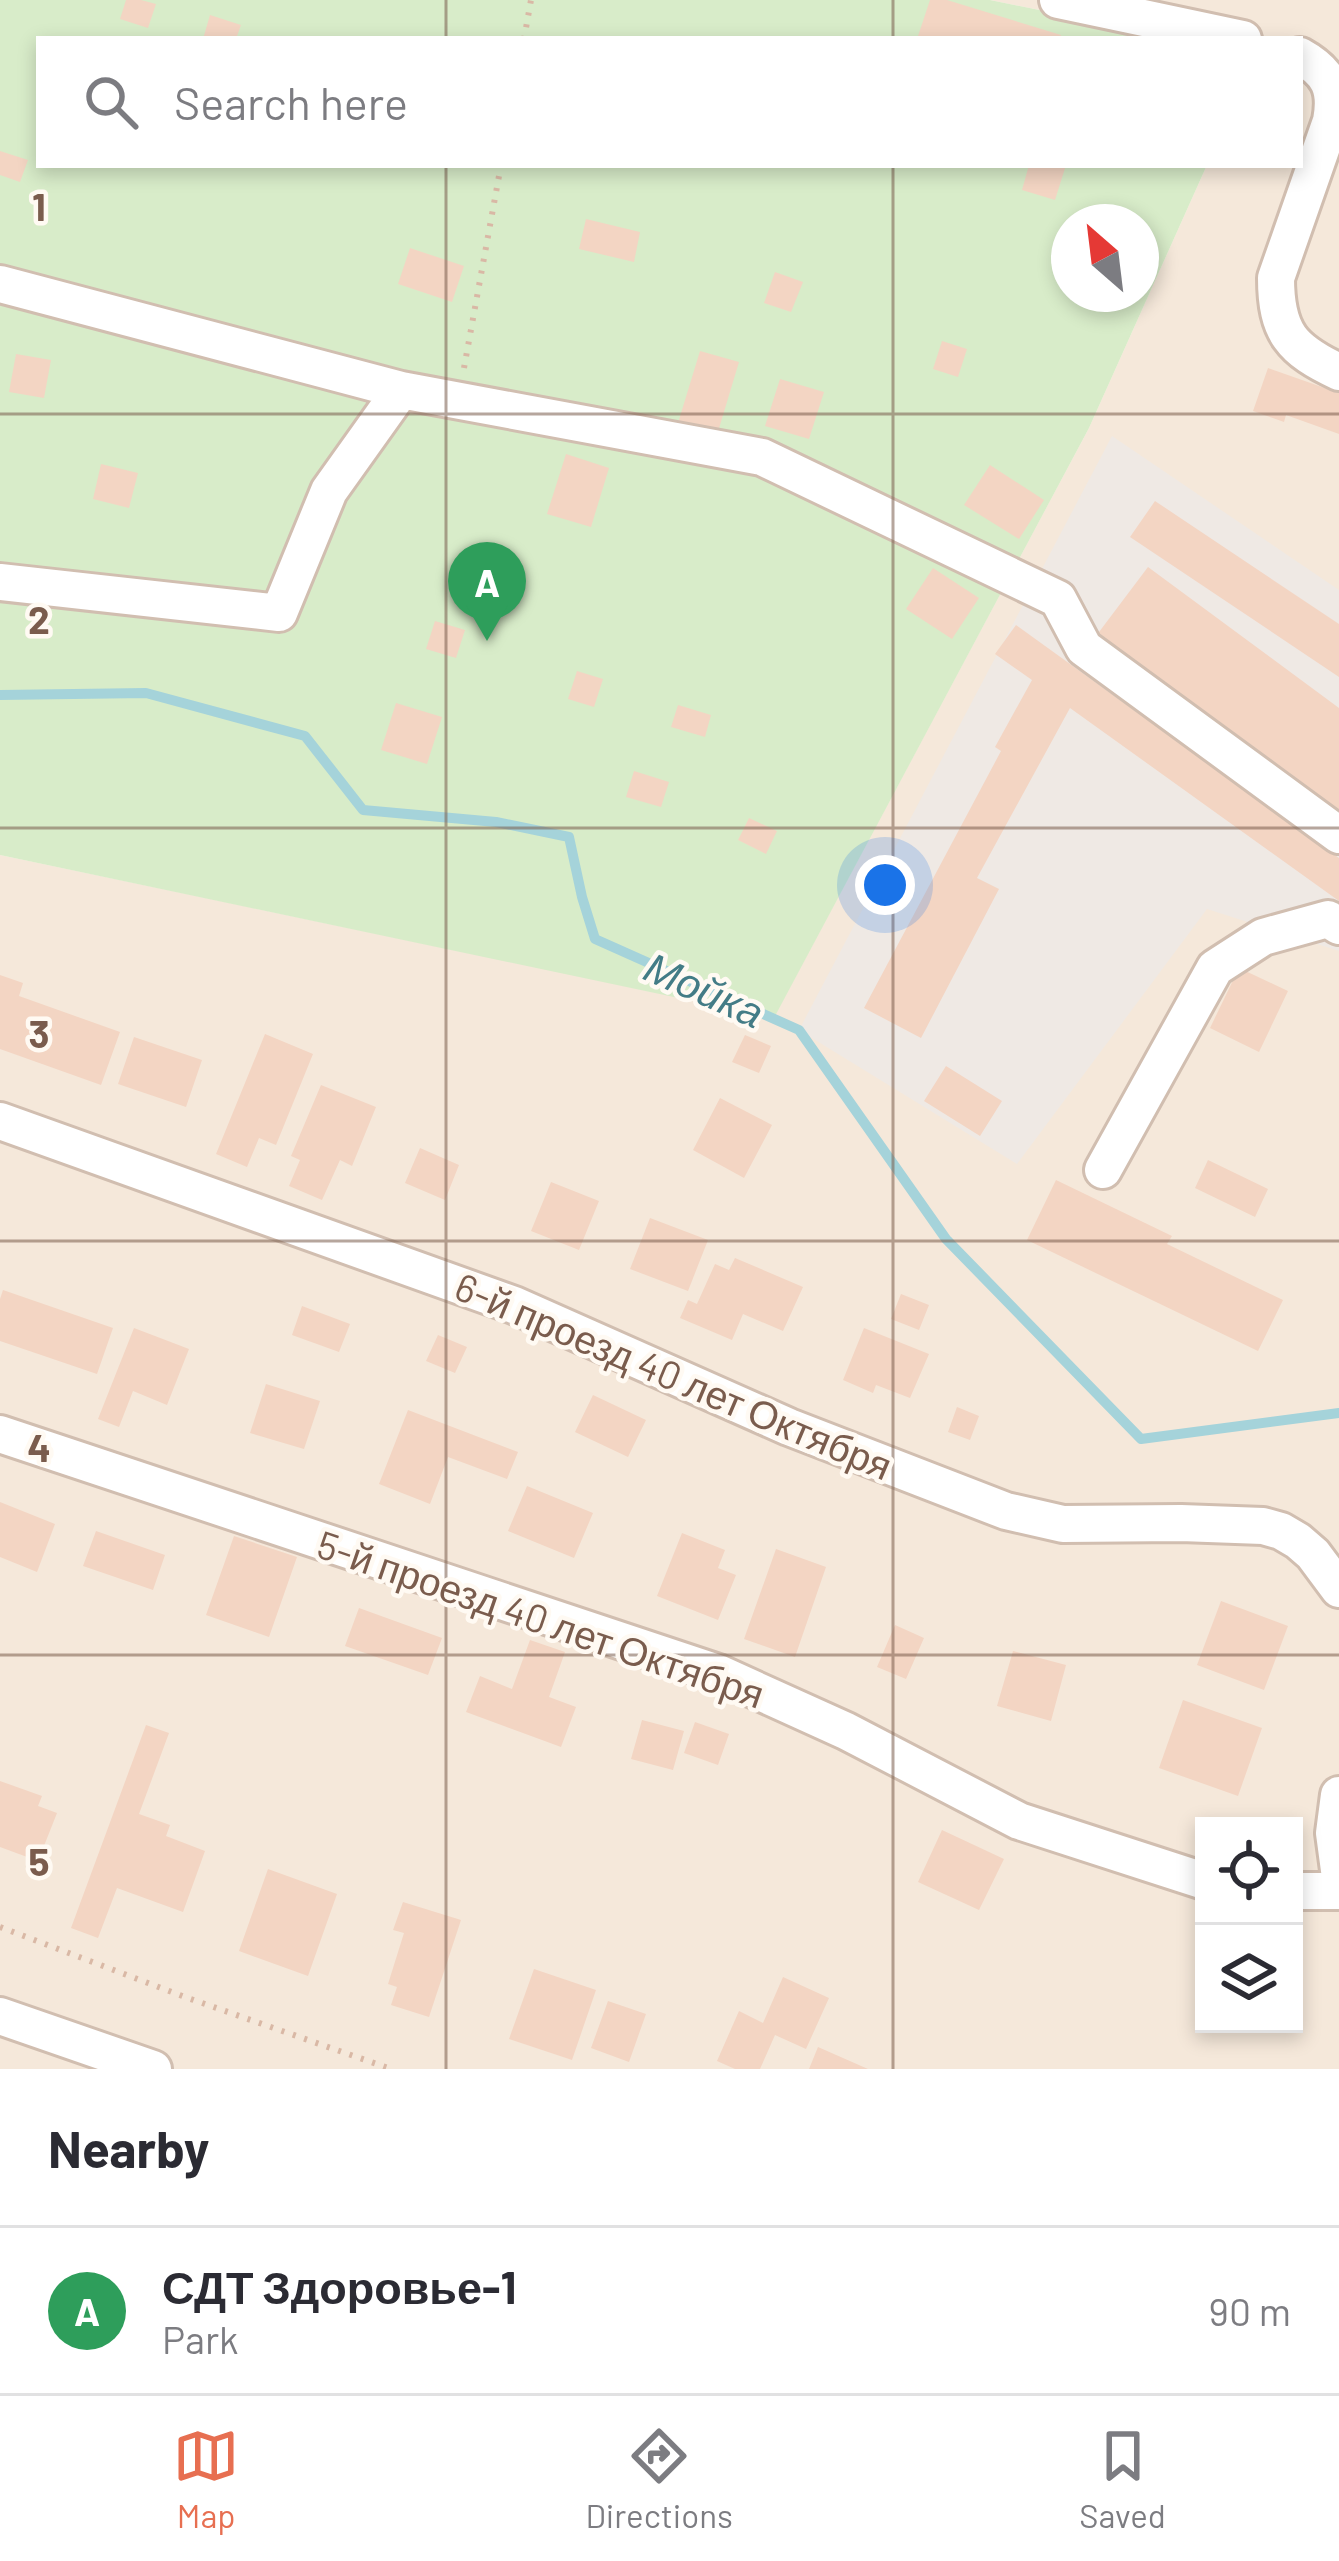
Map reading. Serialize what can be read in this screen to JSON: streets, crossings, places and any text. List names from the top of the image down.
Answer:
{
  "streets": {
    "street": ["6-й проезд 40 лет Октября", "5-й проезд 40 лет Октября"]
  },
  "water": ["Мойка"],
  "north": "top left",
  "page": {
    "search": "Search here",
    "pins": "A",
    "heading": "Nearby",
    "list": [
      {
        "mark": "A",
        "name": "СДТ Здоровье-1",
        "note": "Park",
        "value": "90 m"
      }
    ],
    "nav": ["Map", "Directions", "Saved"]
  },
  "grid": {
    "rows": [
      "1",
      "2",
      "3",
      "4",
      "5"
    ]
  }
}
